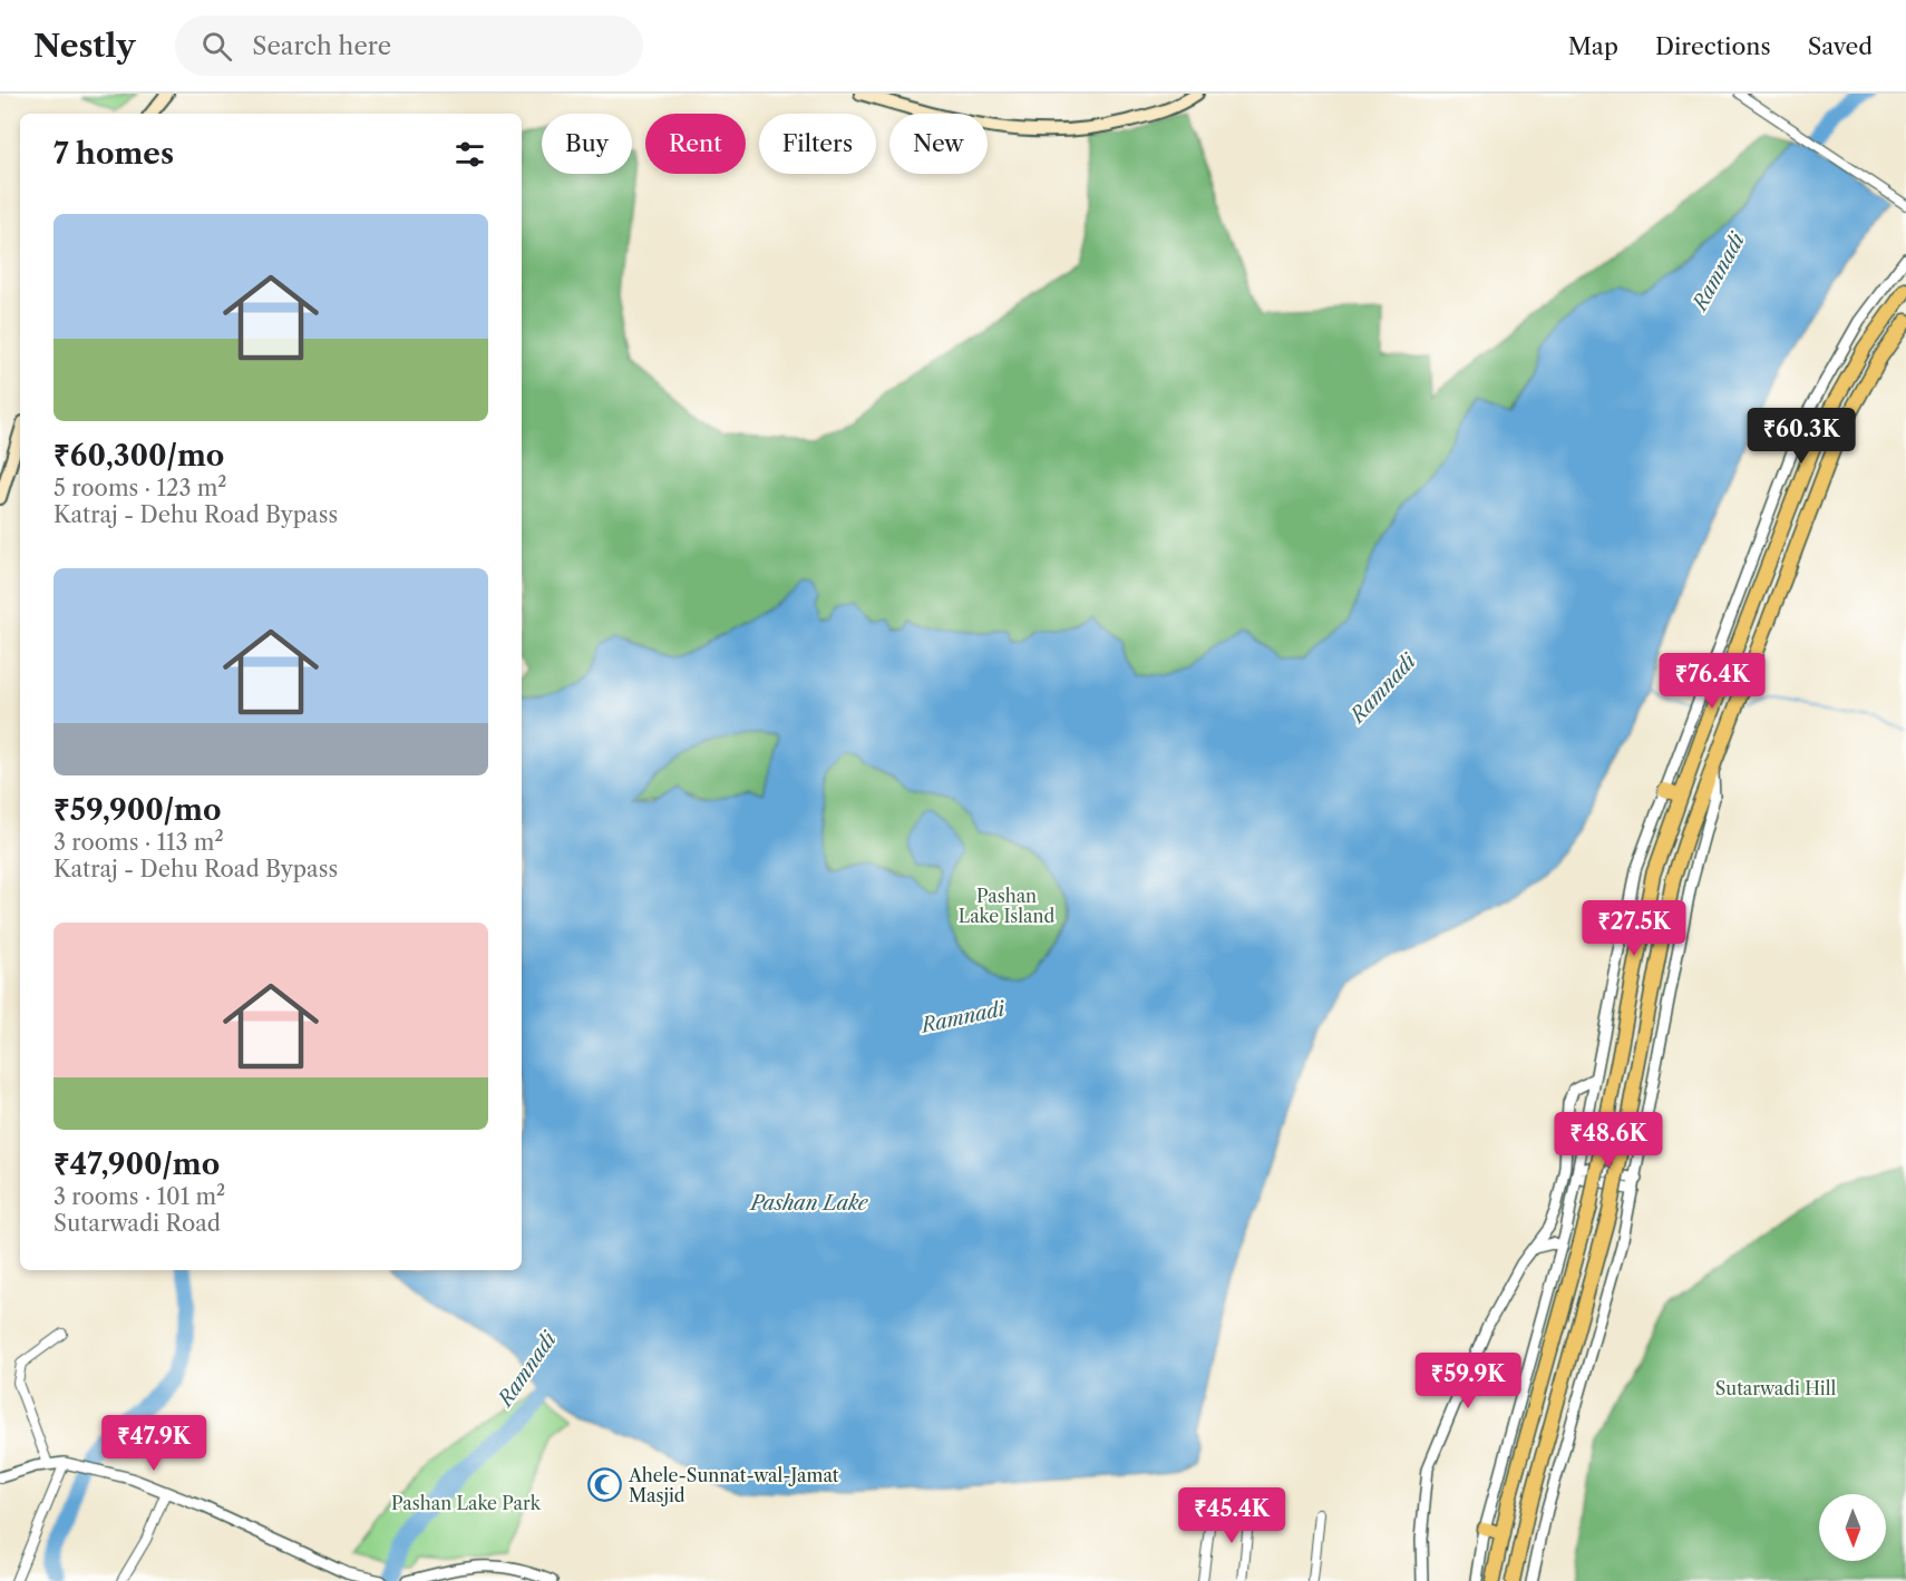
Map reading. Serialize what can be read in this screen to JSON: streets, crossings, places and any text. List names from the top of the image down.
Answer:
{
  "water": ["Ramnadi", "Pashan Lake"],
  "parks": ["Pashan Lake Island", "Sutarwadi Hill", "Pashan Lake Park"],
  "places": {
    "mosque": ["Ahele-Sunnat-wal-Jamat Masjid"]
  },
  "north": "bottom",
  "page": {
    "header": "Nestly",
    "search": "Search here",
    "nav": ["Map", "Directions", "Saved"],
    "chip": [
      "Buy",
      "Rent",
      "Filters",
      "New"
    ],
    "heading": "7 homes",
    "list": [
      {
        "name": "₹60,300/mo",
        "note": "5 rooms · 123 m² · Katraj - Dehu Road Bypass"
      },
      {
        "name": "₹59,900/mo",
        "note": "3 rooms · 113 m² · Katraj - Dehu Road Bypass"
      },
      {
        "name": "₹47,900/mo",
        "note": "3 rooms · 101 m² · Sutarwadi Road"
      }
    ],
    "price": [
      "₹60.3K",
      "₹76.4K",
      "₹27.5K",
      "₹48.6K",
      "₹59.9K",
      "₹47.9K",
      "₹45.4K"
    ]
  }
}
